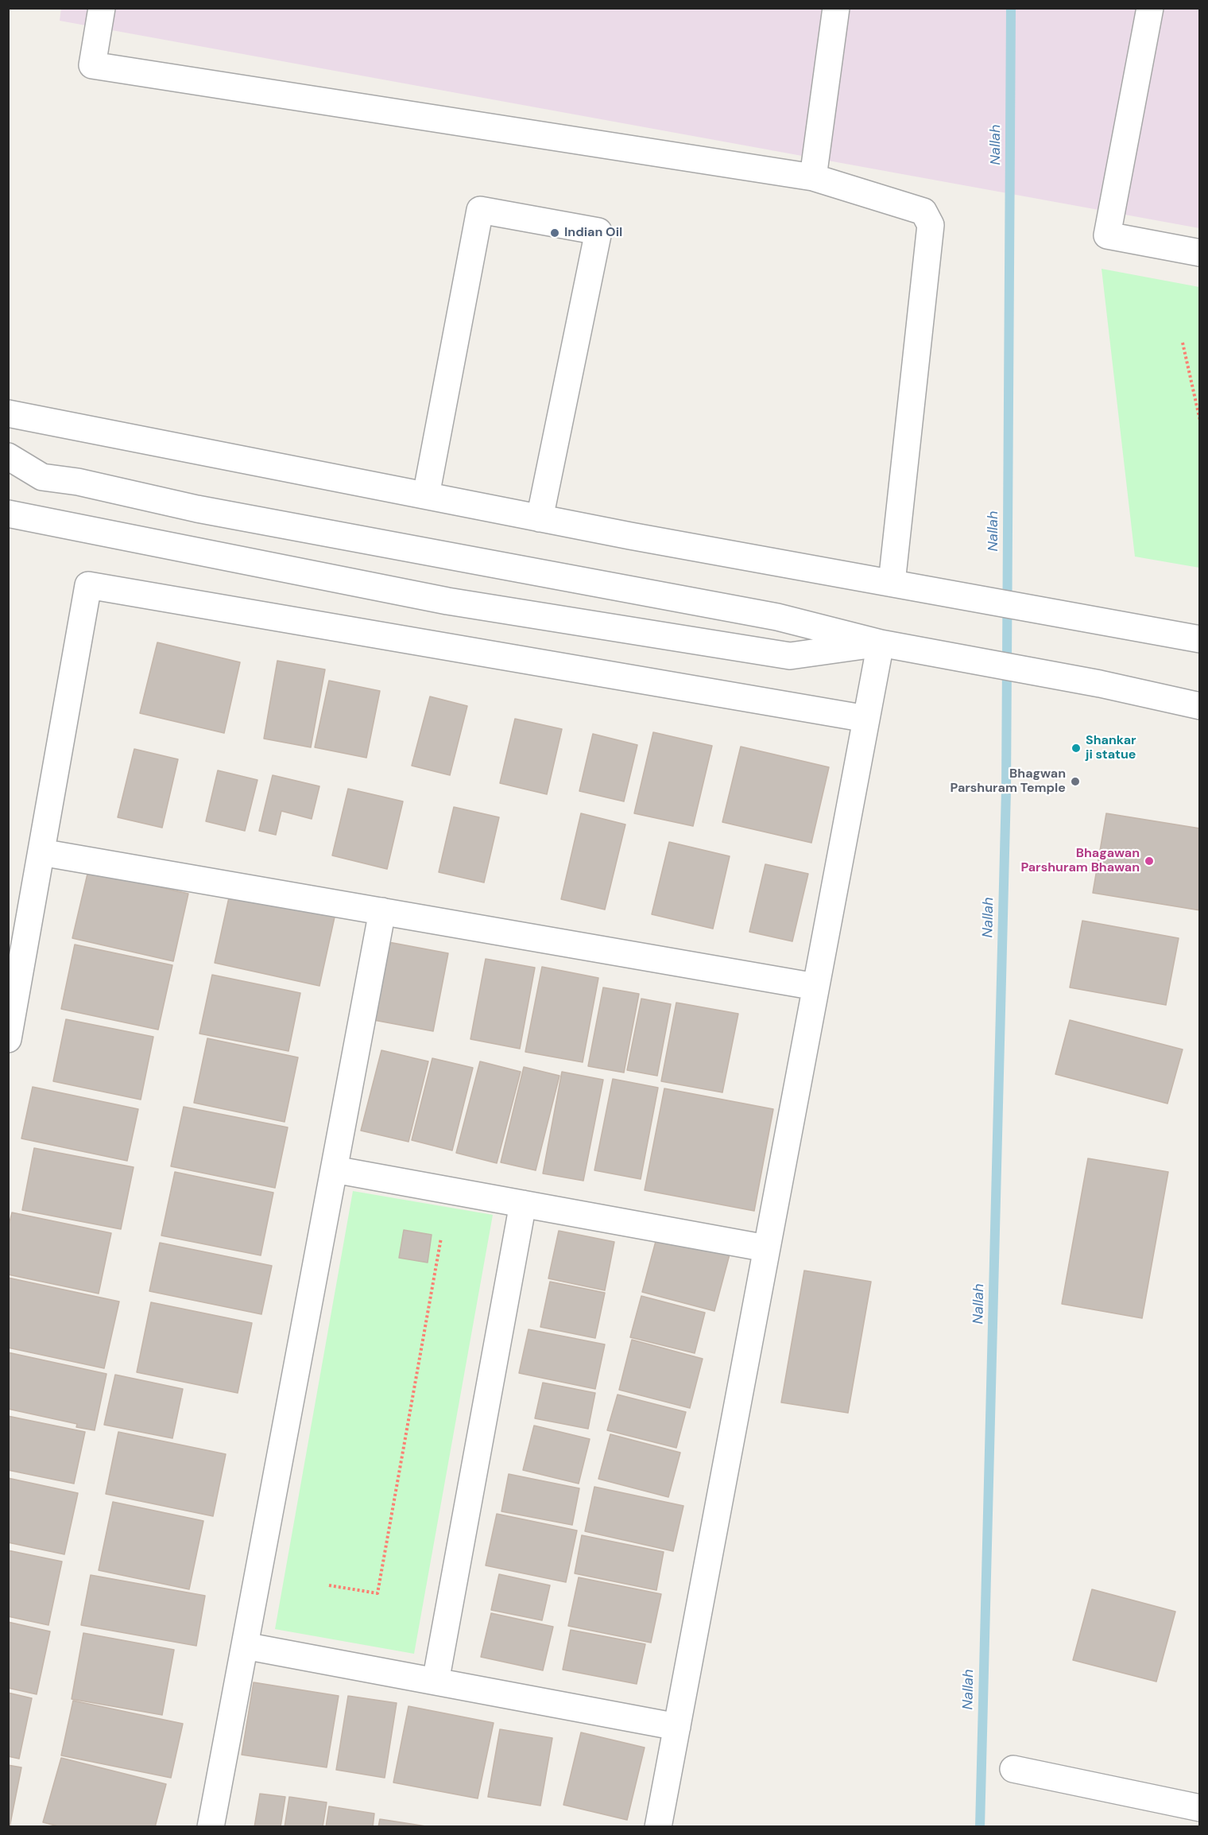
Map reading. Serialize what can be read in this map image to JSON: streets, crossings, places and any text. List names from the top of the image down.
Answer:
{
  "water": ["Nallah"],
  "places": [
    "Indian Oil",
    "Shankar ji statue",
    "Bhagwan Parshuram Temple",
    "Bhagawan Parshuram Bhawan"
  ]
}
